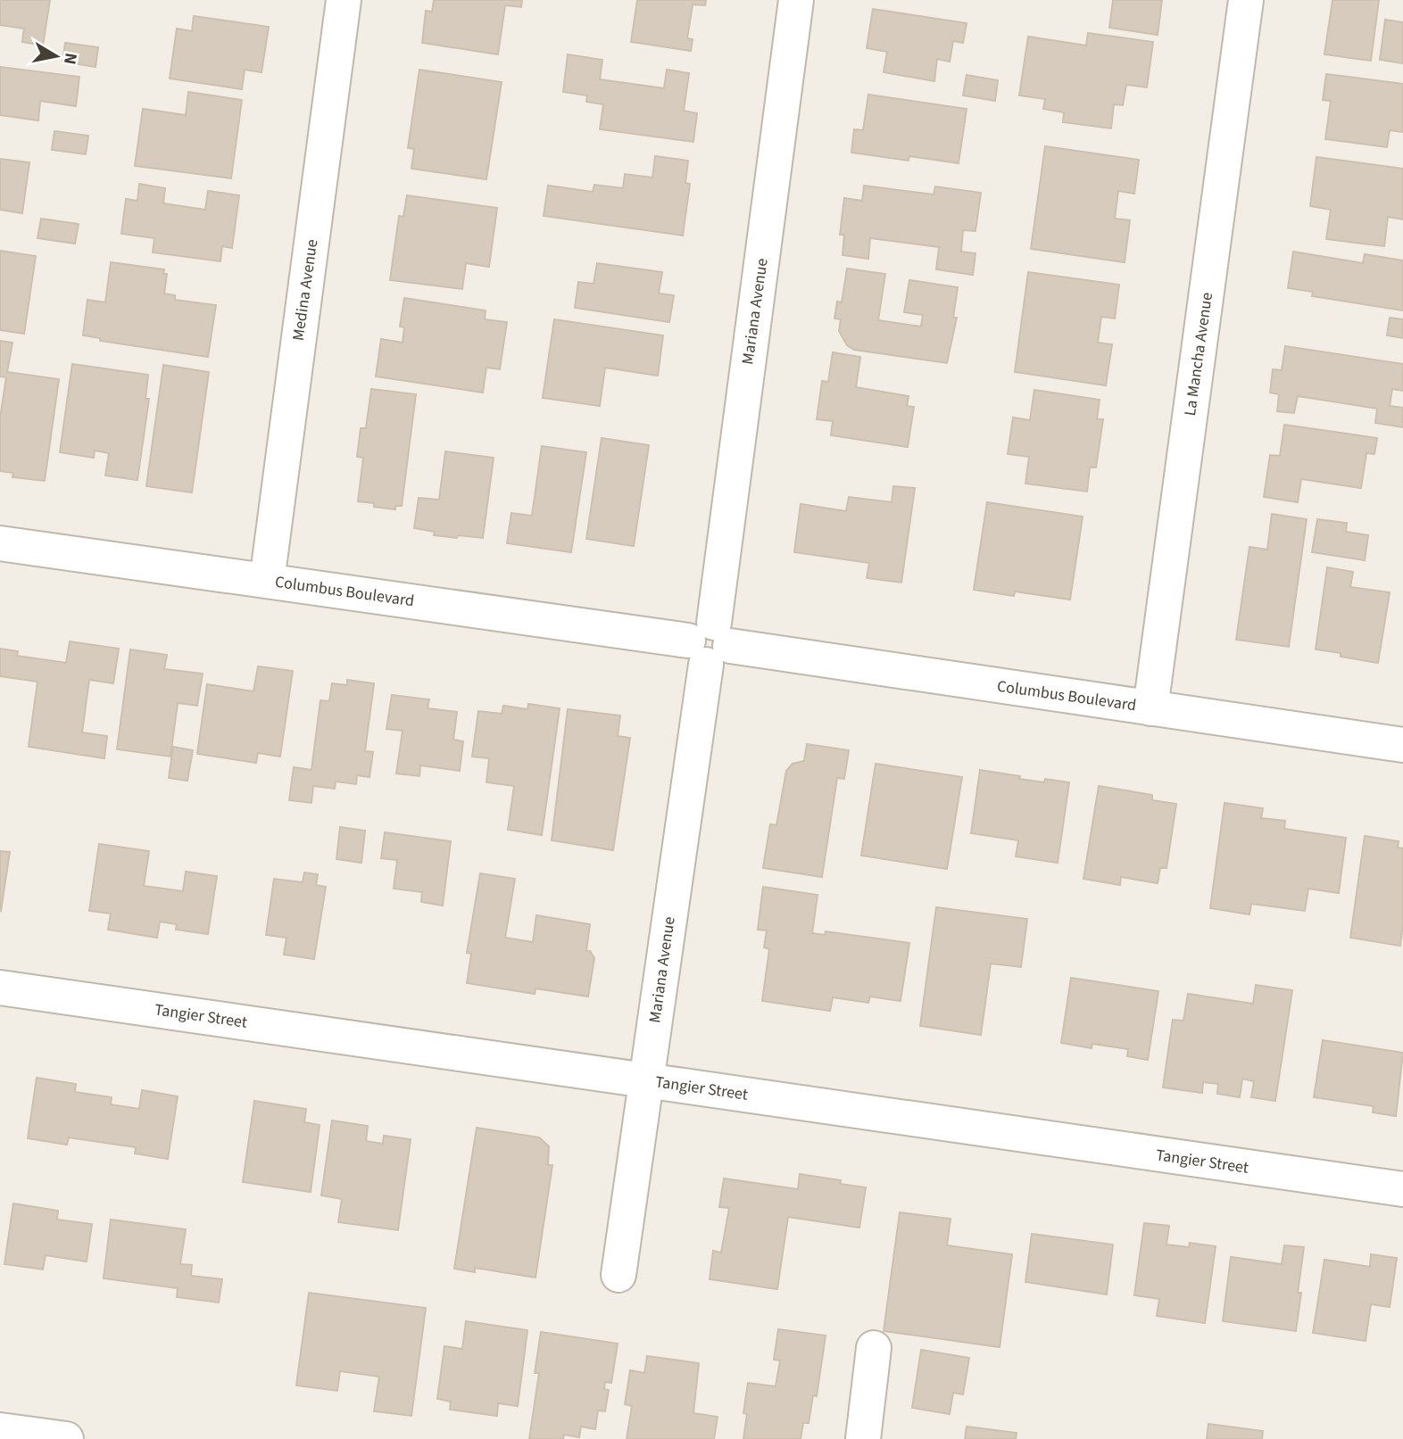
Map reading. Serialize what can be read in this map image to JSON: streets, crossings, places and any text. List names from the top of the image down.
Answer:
{
  "streets": {
    "street": [
      "Medina Avenue",
      "Mariana Avenue",
      "La Mancha Avenue",
      "Columbus Boulevard",
      "Tangier Street"
    ]
  },
  "crossings": [
    ["Medina Avenue", "Columbus Boulevard"],
    ["Mariana Avenue", "Columbus Boulevard"],
    ["Mariana Avenue", "Tangier Street"],
    ["La Mancha Avenue", "Columbus Boulevard"]
  ],
  "north": "right"
}
